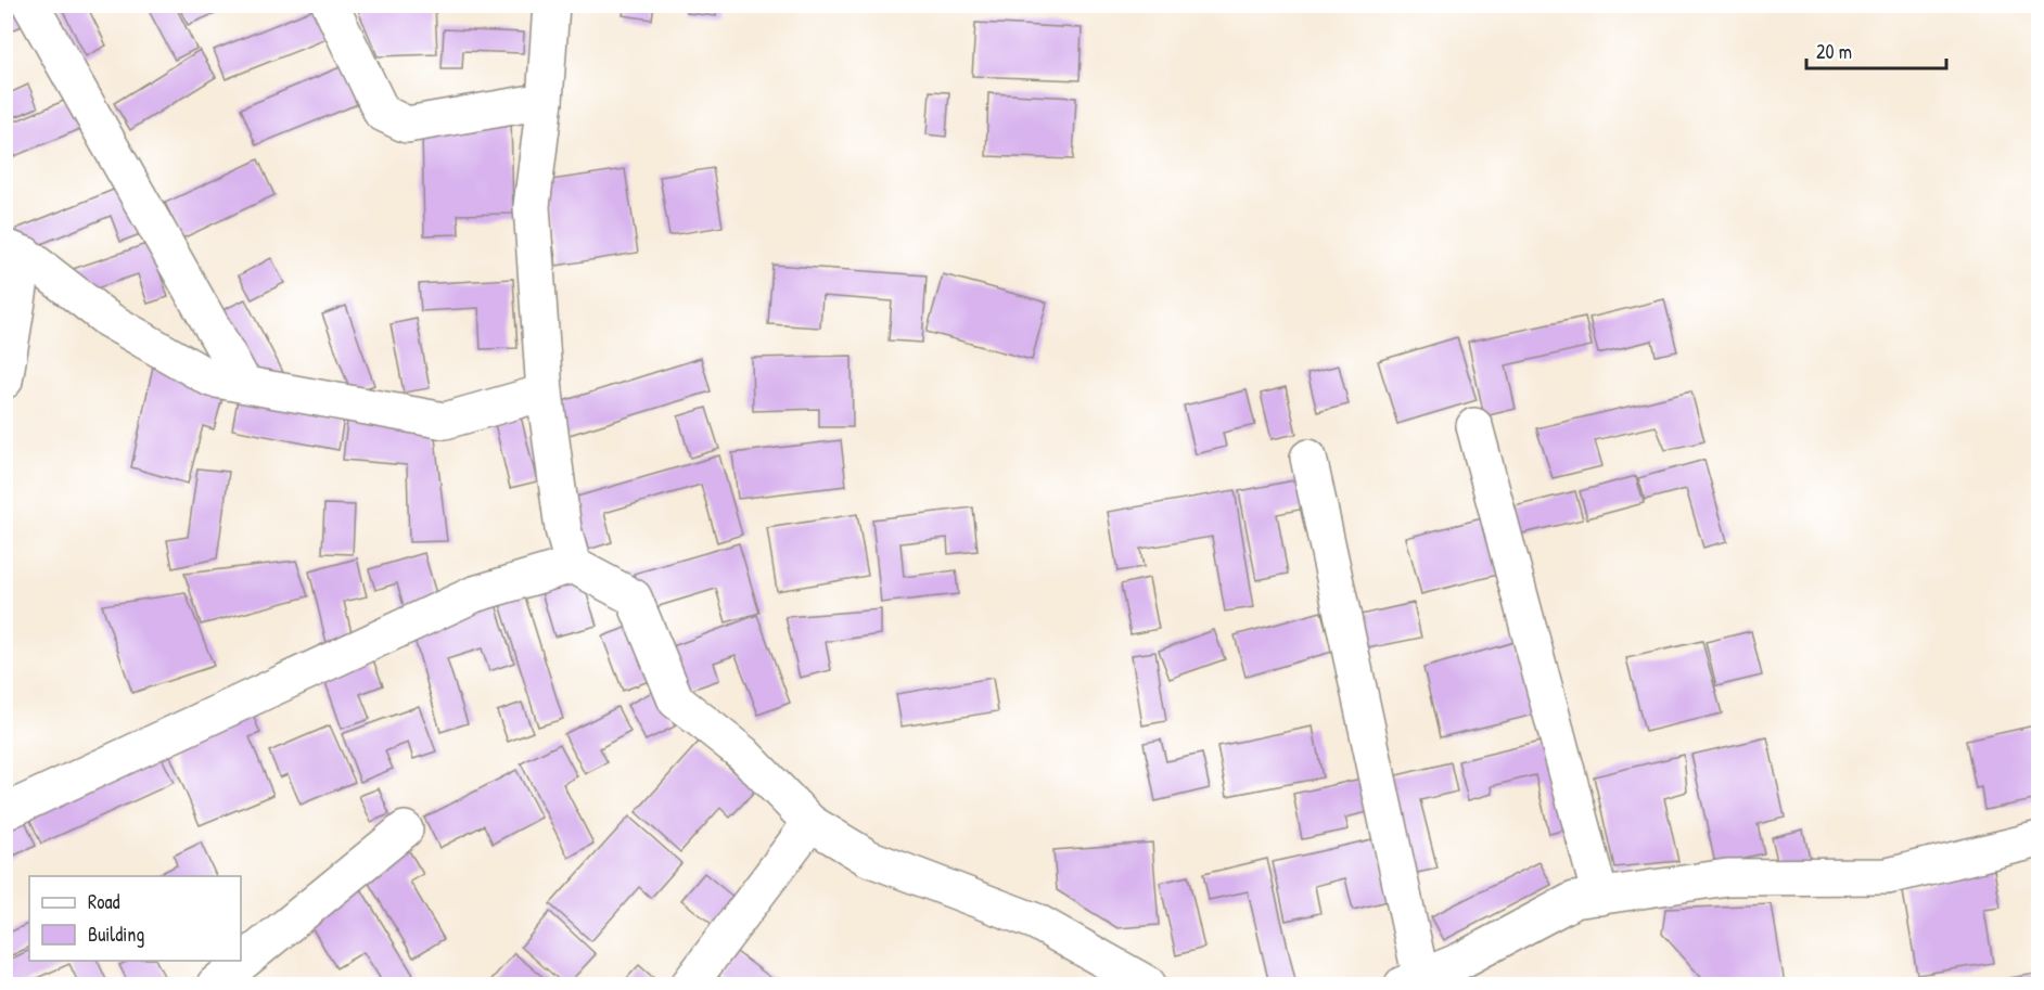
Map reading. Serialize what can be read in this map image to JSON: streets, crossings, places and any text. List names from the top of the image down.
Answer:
{
  "legend": ["Road", "Building"],
  "scale_bar": "20 m"
}
